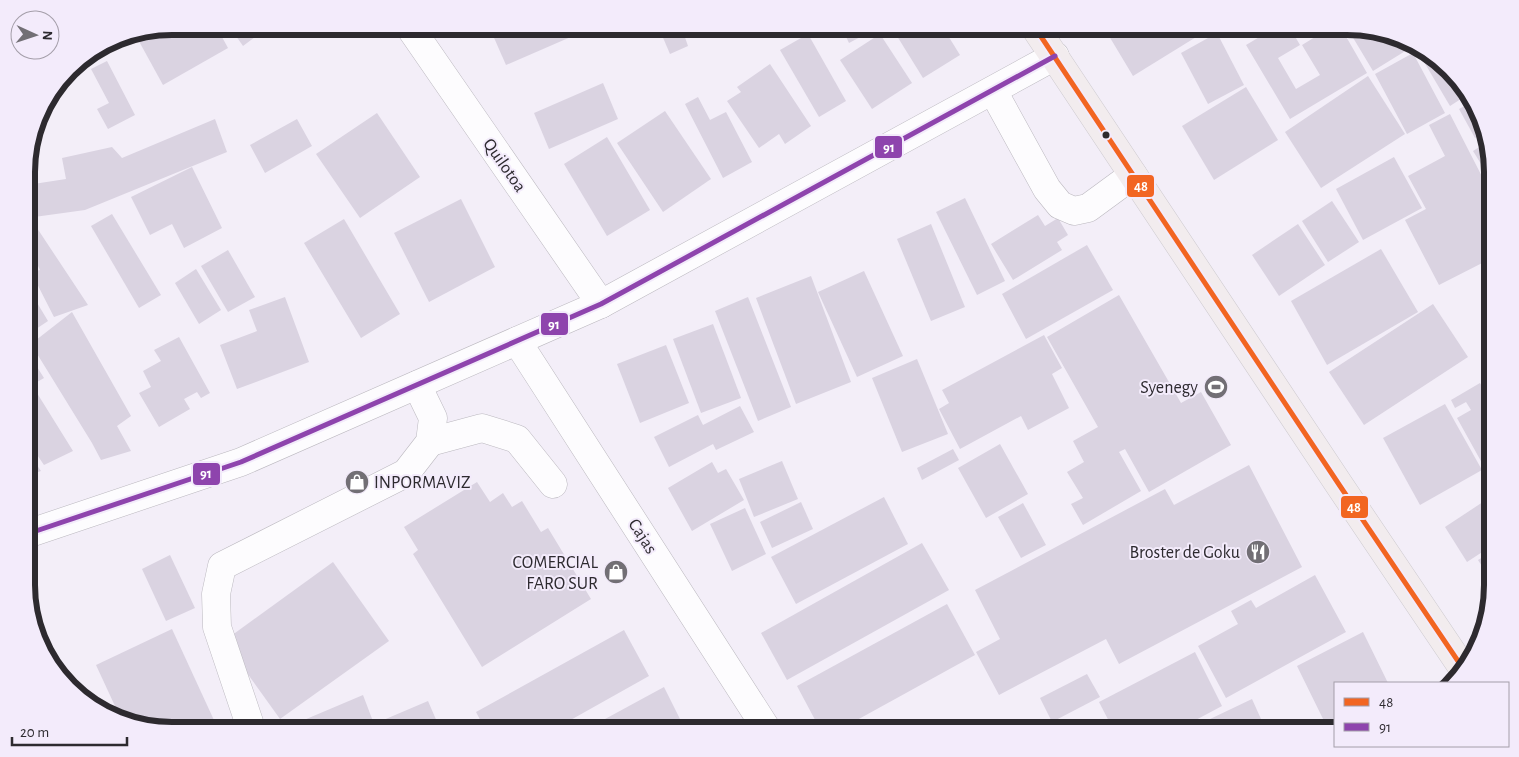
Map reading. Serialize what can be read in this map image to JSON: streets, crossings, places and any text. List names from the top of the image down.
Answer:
{
  "streets": {
    "street": ["Quilotoa", "Cajas"]
  },
  "places": {
    "sports": ["Syenegy"],
    "shop": ["INPORMAVIZ", "COMERCIAL FARO SUR"],
    "restaurant": ["Broster de Goku"]
  },
  "lines": ["transit line 48", "transit line 91"],
  "legend": ["48", "91"],
  "scale_bar": "20 m",
  "north": "right"
}
